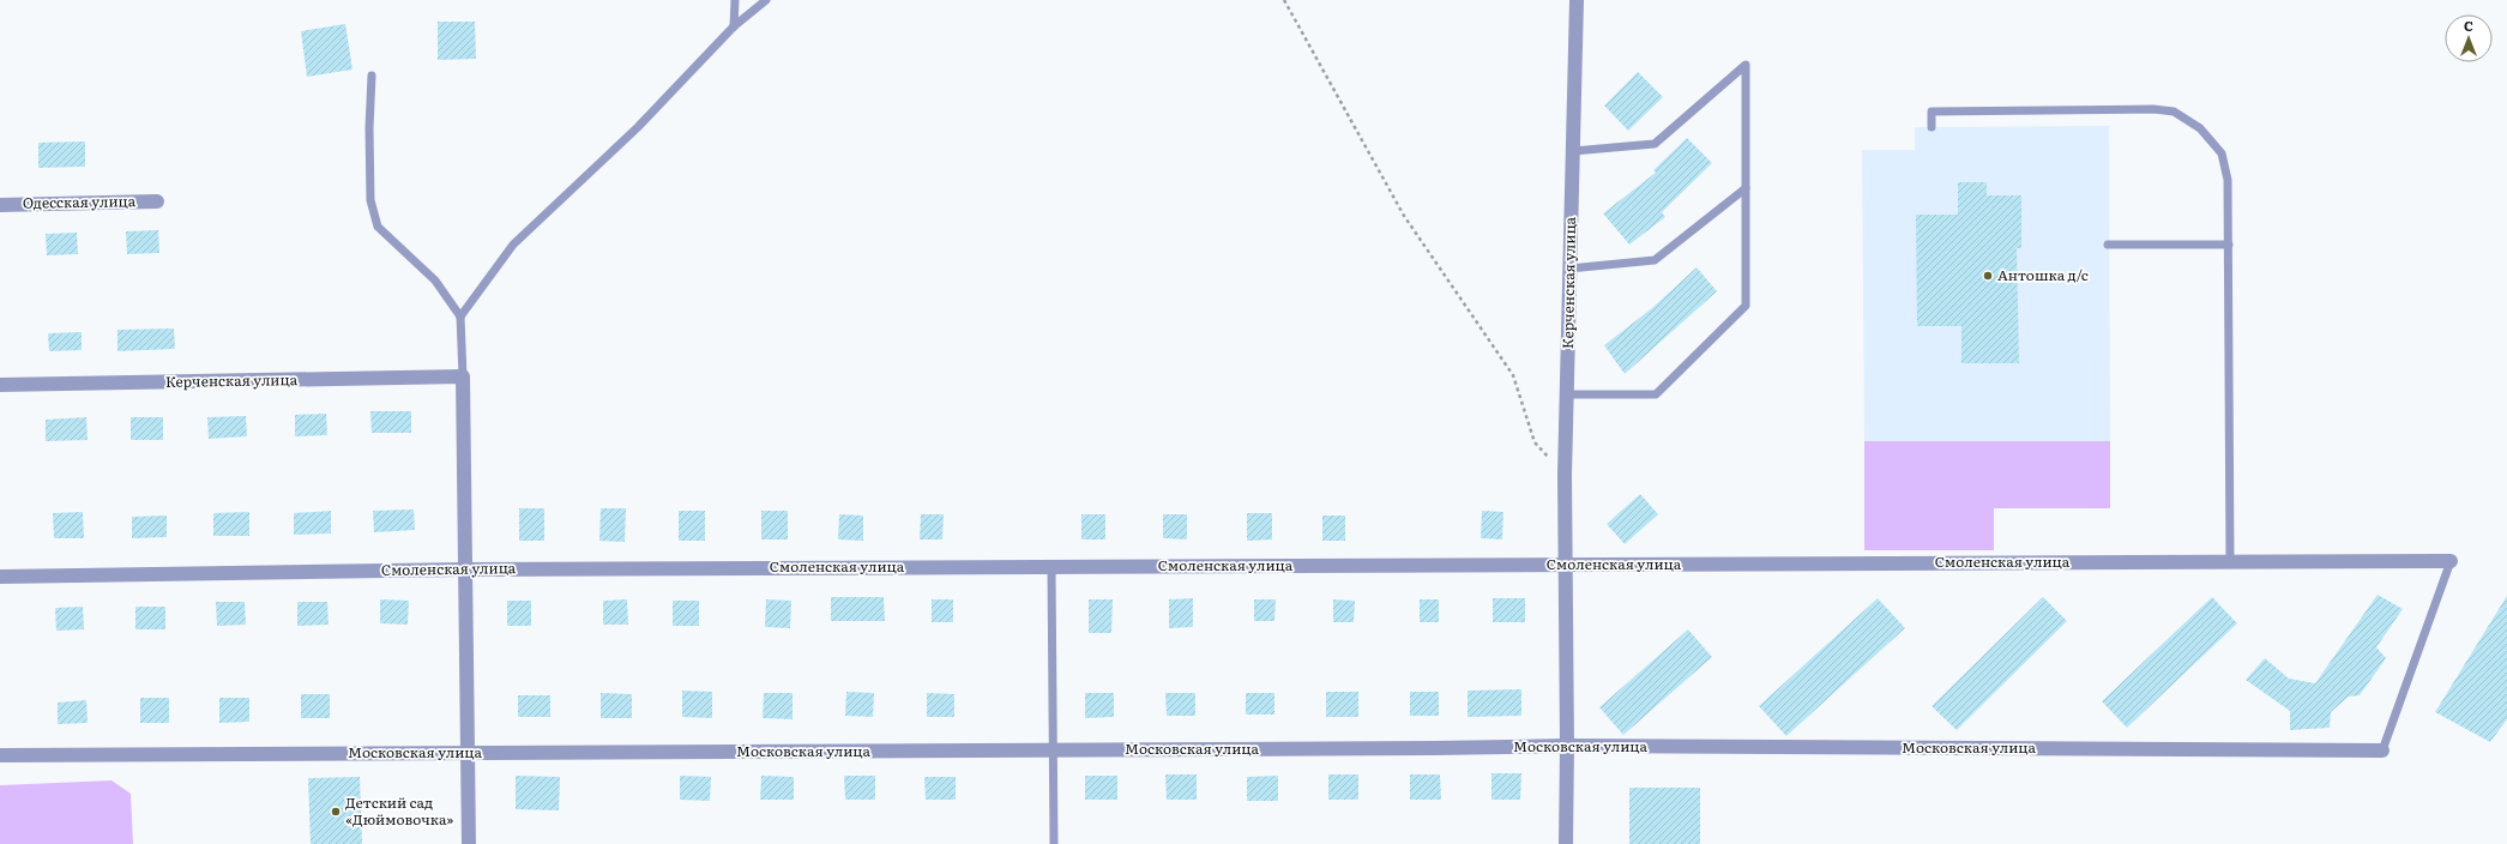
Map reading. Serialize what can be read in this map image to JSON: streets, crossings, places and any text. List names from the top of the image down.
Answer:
{
  "streets": {
    "street": [
      "Одесская улица",
      "Керченская улица",
      "Смоленская улица",
      "Московская улица"
    ]
  },
  "crossings": [
    ["Керченская улица", "Смоленская улица"],
    ["Керченская улица", "Московская улица"]
  ],
  "places": ["Антошка д/с", "Детский сад «Дюймовочка»"],
  "north": "top"
}
